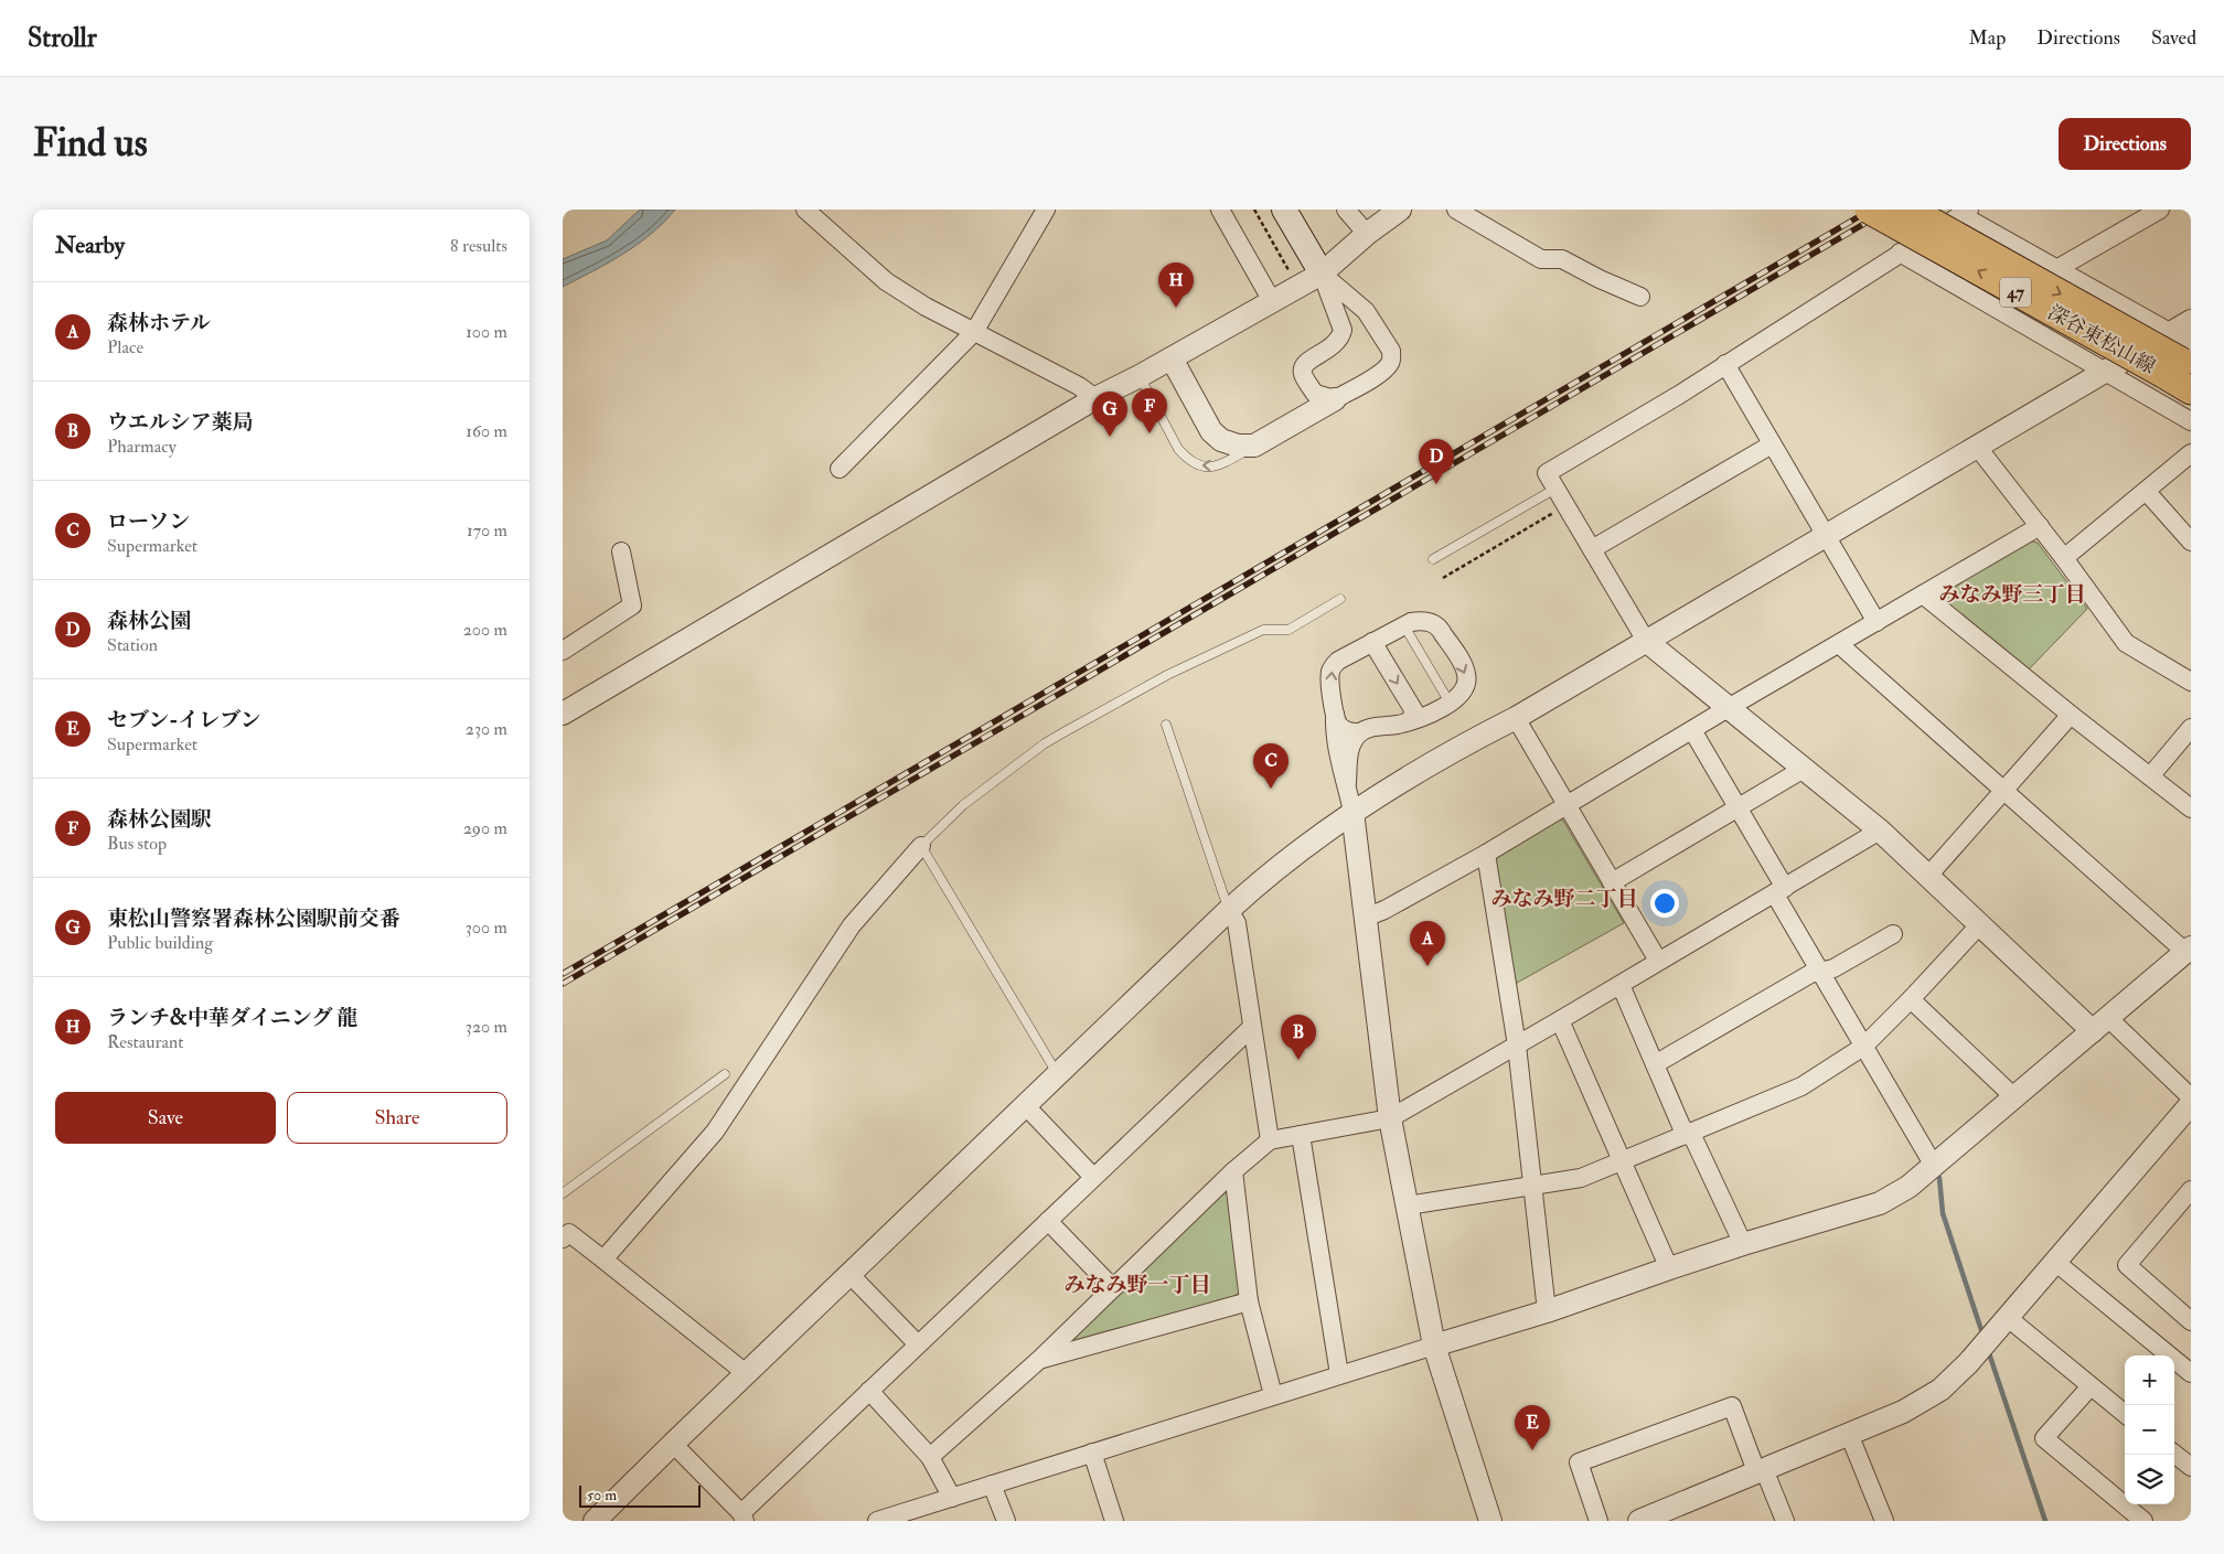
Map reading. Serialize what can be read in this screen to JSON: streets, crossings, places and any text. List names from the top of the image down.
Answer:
{
  "streets": {
    "main road": ["47", "深谷東松山線"]
  },
  "districts": ["みなみ野三丁目", "みなみ野二丁目", "みなみ野一丁目"],
  "scale_bar": "50 m",
  "page": {
    "header": "Strollr",
    "nav": ["Map", "Directions", "Saved"],
    "buttons": [
      "Directions",
      ["Save", "Share"]
    ],
    "title": "Find us",
    "heading": ["Nearby", "8 results"],
    "pins": [
      "H",
      "F",
      "G",
      "D",
      "C",
      "A",
      "B",
      "E"
    ],
    "list": [
      {
        "mark": "A",
        "name": "森林ホテル",
        "note": "Place",
        "value": "100 m"
      },
      {
        "mark": "B",
        "name": "ウエルシア薬局",
        "note": "Pharmacy",
        "value": "160 m"
      },
      {
        "mark": "C",
        "name": "ローソン",
        "note": "Supermarket",
        "value": "170 m"
      },
      {
        "mark": "D",
        "name": "森林公園",
        "note": "Station",
        "value": "200 m"
      },
      {
        "mark": "E",
        "name": "セブン-イレブン",
        "note": "Supermarket",
        "value": "230 m"
      },
      {
        "mark": "F",
        "name": "森林公園駅",
        "note": "Bus stop",
        "value": "290 m"
      },
      {
        "mark": "G",
        "name": "東松山警察署森林公園駅前交番",
        "note": "Public building",
        "value": "300 m"
      },
      {
        "mark": "H",
        "name": "ランチ&中華ダイニング 龍",
        "note": "Restaurant",
        "value": "320 m"
      }
    ],
    "map_buttons": ["+", "−"],
    "scale": "50 m"
  }
}
